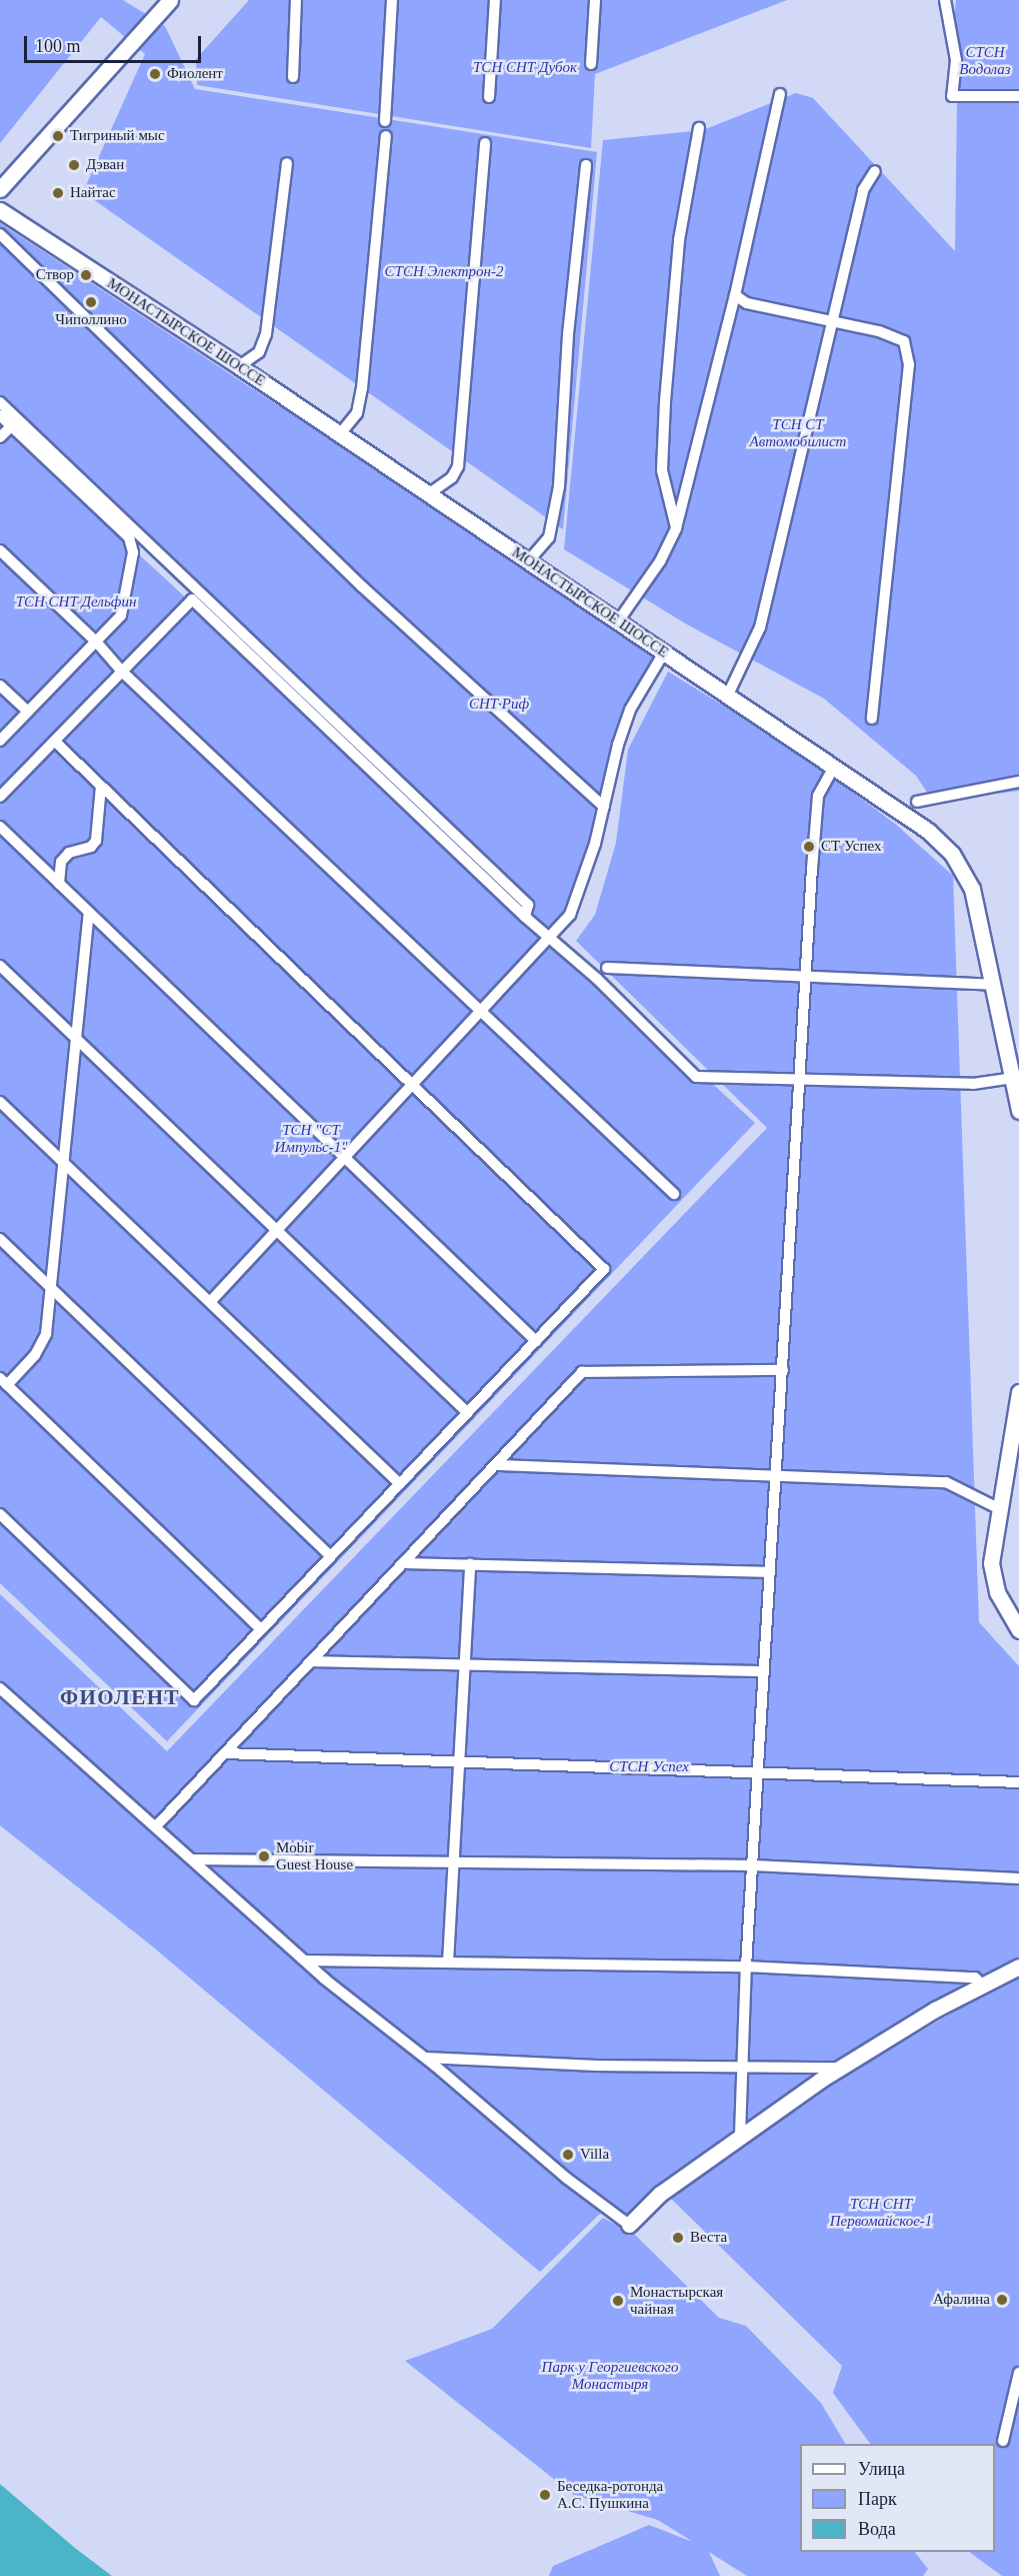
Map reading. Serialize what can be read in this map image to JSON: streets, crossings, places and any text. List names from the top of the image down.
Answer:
{
  "streets": {
    "main road": ["МОНАСТЫРСКОЕ ШОССЕ"]
  },
  "districts": ["ФИОЛЕНТ"],
  "parks": [
    "СТСН Водолаз",
    "ТСН СНТ Дубок",
    "СТСН Электрон-2",
    "ТСН СТ Автомобилист",
    "ТСН СНТ Дельфин",
    "СНТ Риф",
    "ТСН \"СТ Импульс-1\"",
    "СТСН Успех",
    "ТСН СНТ Первомайское-1",
    "Парк у Георгиевского Монастыря"
  ],
  "places": [
    "Фиолент",
    "Тигриный мыс",
    "Дэван",
    "Найтас",
    "Створ",
    "Чиполлино",
    "СТ Успех",
    "Mobir Guest House",
    "Villa",
    "Веста",
    "Афалина",
    "Монастырская чайная",
    "Беседка-ротонда А.С. Пушкина"
  ],
  "legend": ["Улица", "Парк", "Вода"],
  "scale_bar": "100 m"
}
